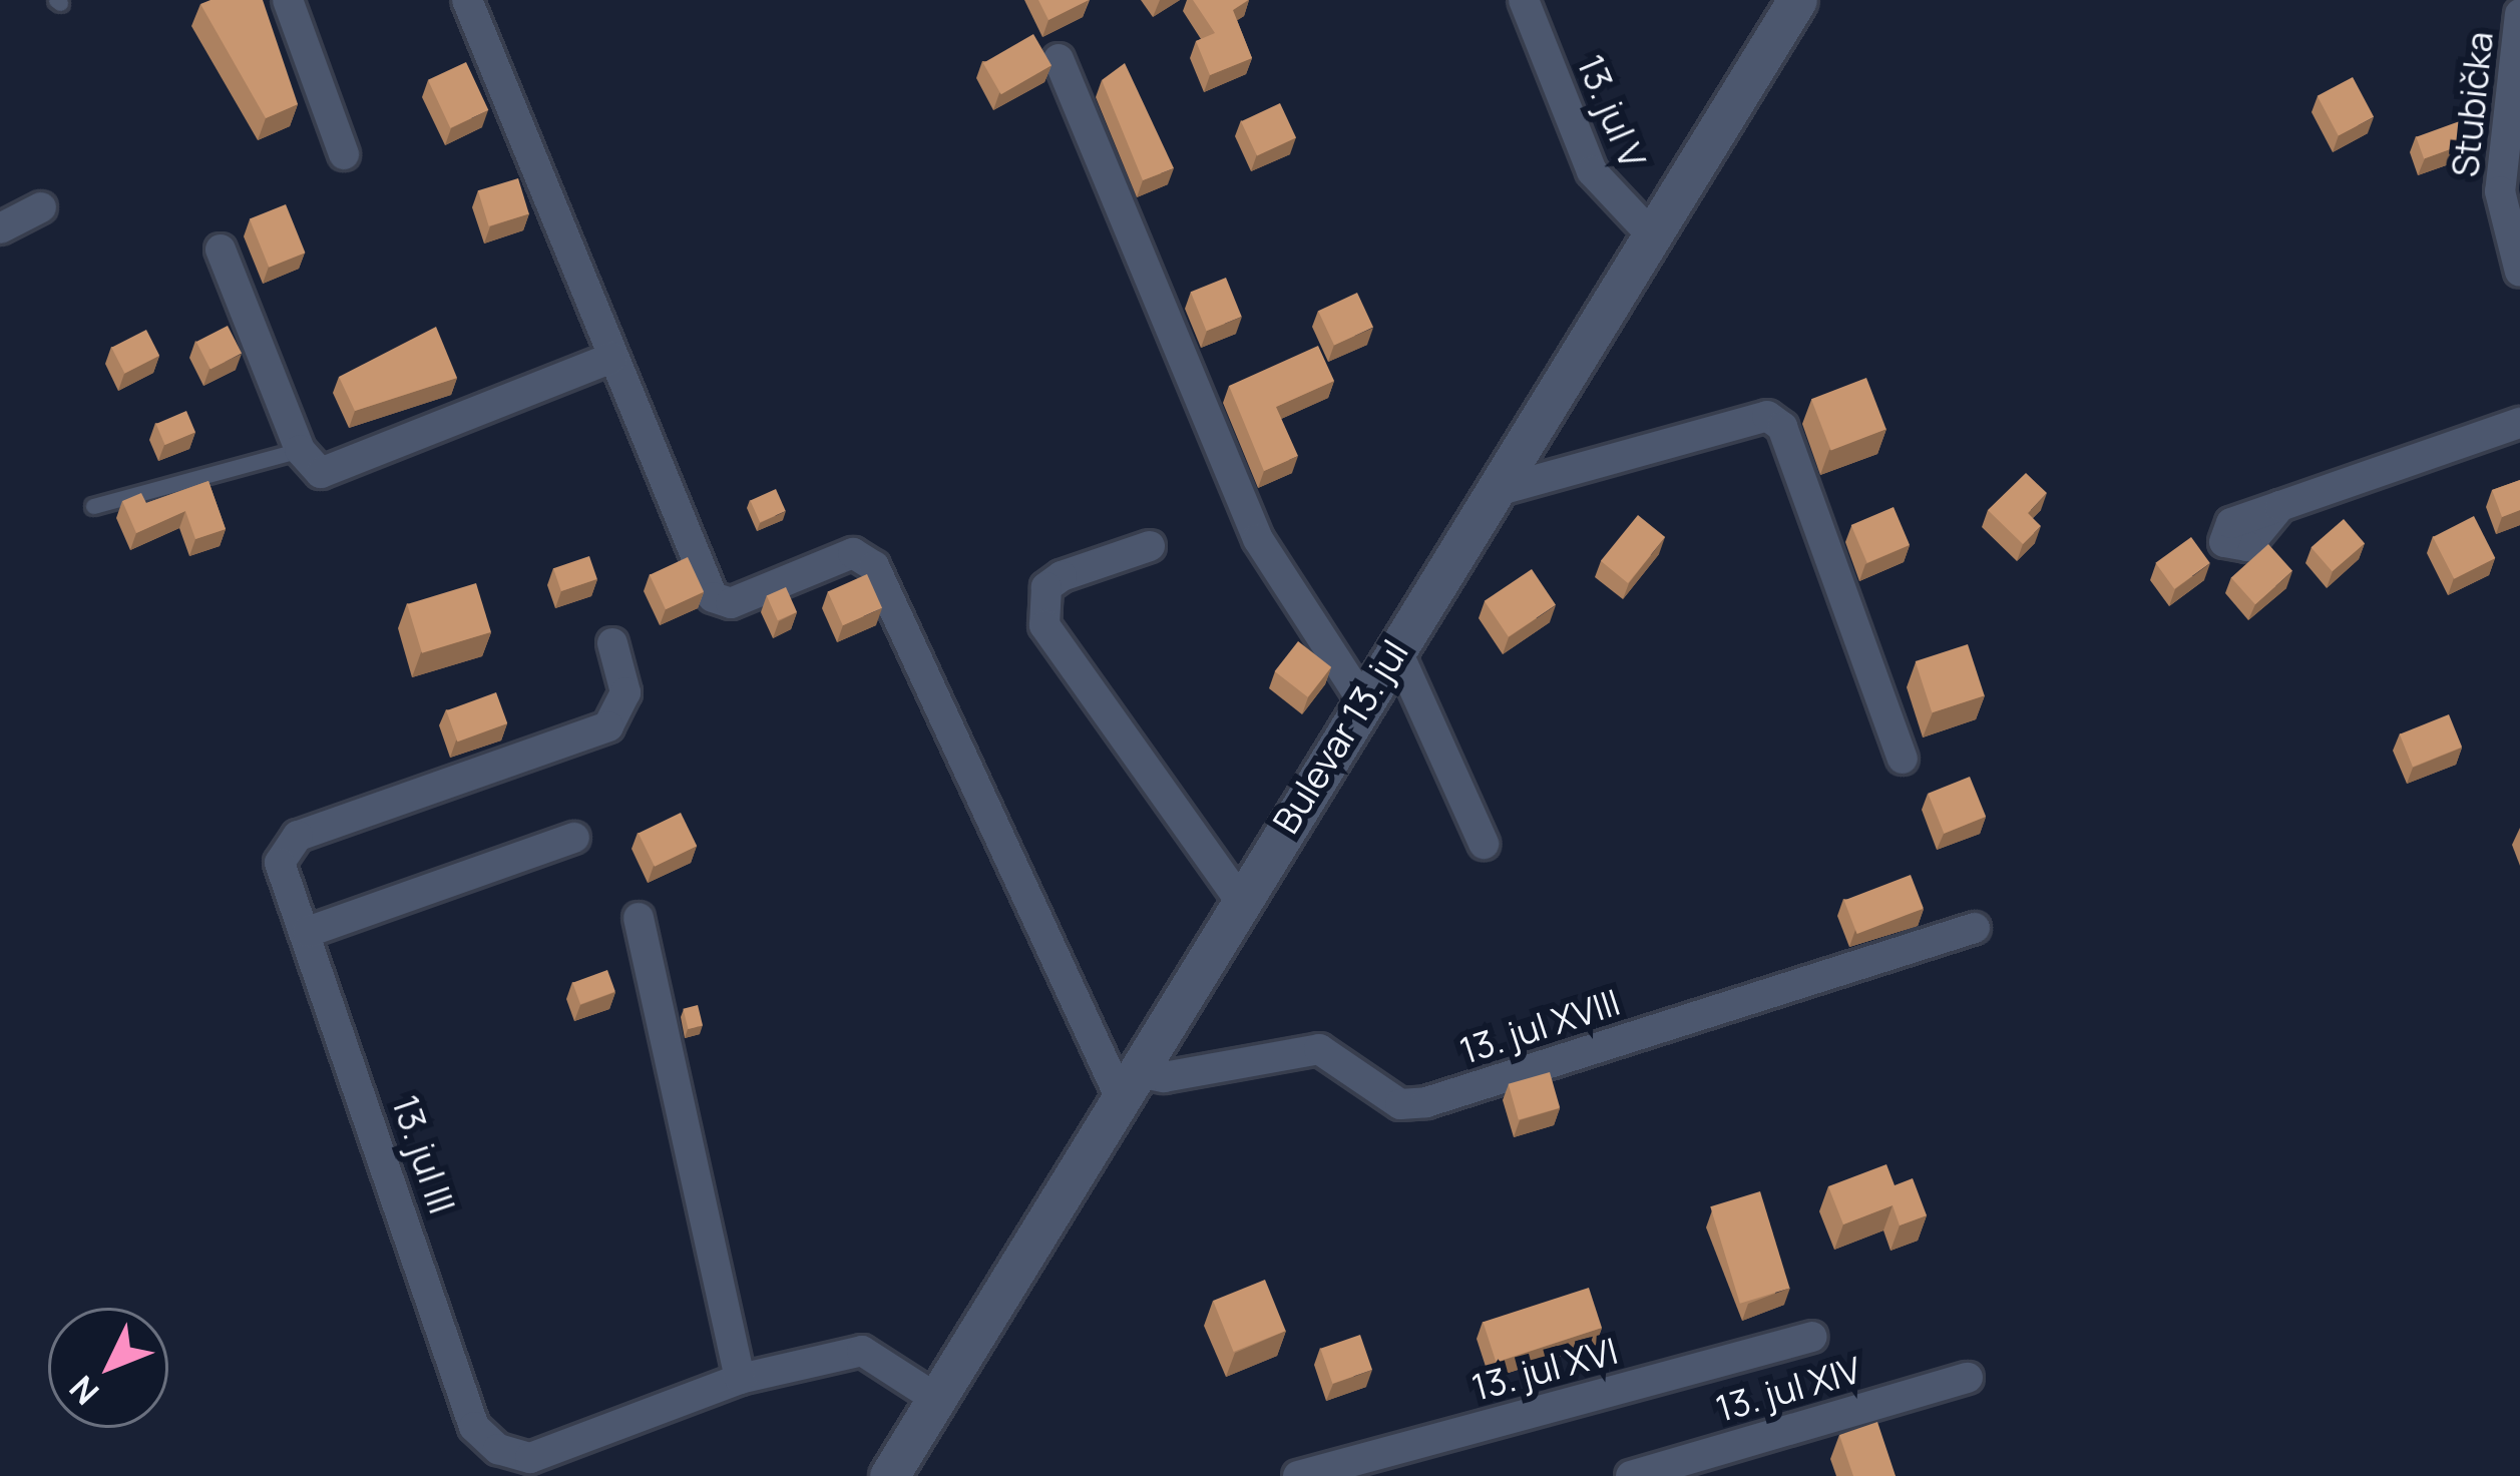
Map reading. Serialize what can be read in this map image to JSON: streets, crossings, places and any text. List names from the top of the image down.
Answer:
{
  "streets": {
    "street": [
      "Stubička",
      "13. jul V",
      "Bulevar 13. jul",
      "13. jul XVIII",
      "13. jul III",
      "13. jul XVI",
      "13. jul XIV"
    ]
  },
  "crossings": [
    ["13. jul V", "Bulevar 13. jul"],
    ["Bulevar 13. jul", "13. jul XVIII"],
    ["Bulevar 13. jul", "13. jul III"]
  ],
  "north": "bottom left"
}
